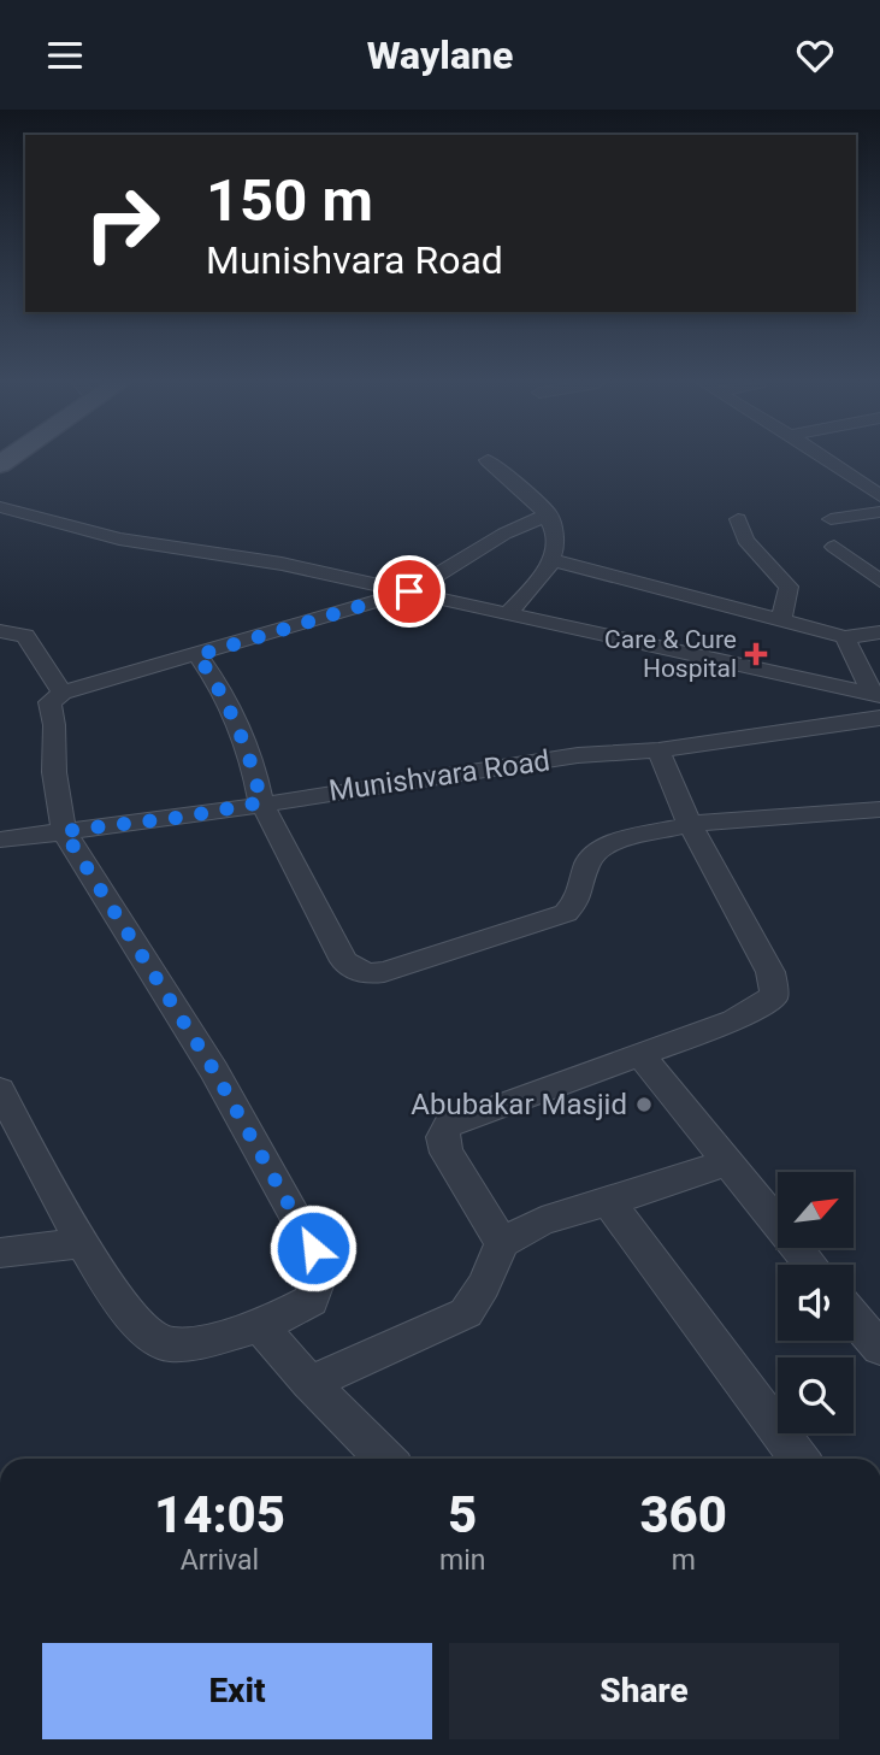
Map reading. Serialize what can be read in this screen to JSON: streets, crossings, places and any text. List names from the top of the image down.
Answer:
{
  "streets": {
    "street": ["Munishvara Road"]
  },
  "places": {
    "health": ["Care & Cure Hospital"],
    "other": ["Abubakar Masjid"]
  },
  "north": "top right",
  "page": {
    "header": "Waylane",
    "turn": ["150 m", "Munishvara Road"],
    "eta": [
      "14:05",
      "Arrival",
      "5",
      "min",
      "360",
      "m"
    ],
    "buttons": ["Exit", "Share"]
  }
}
